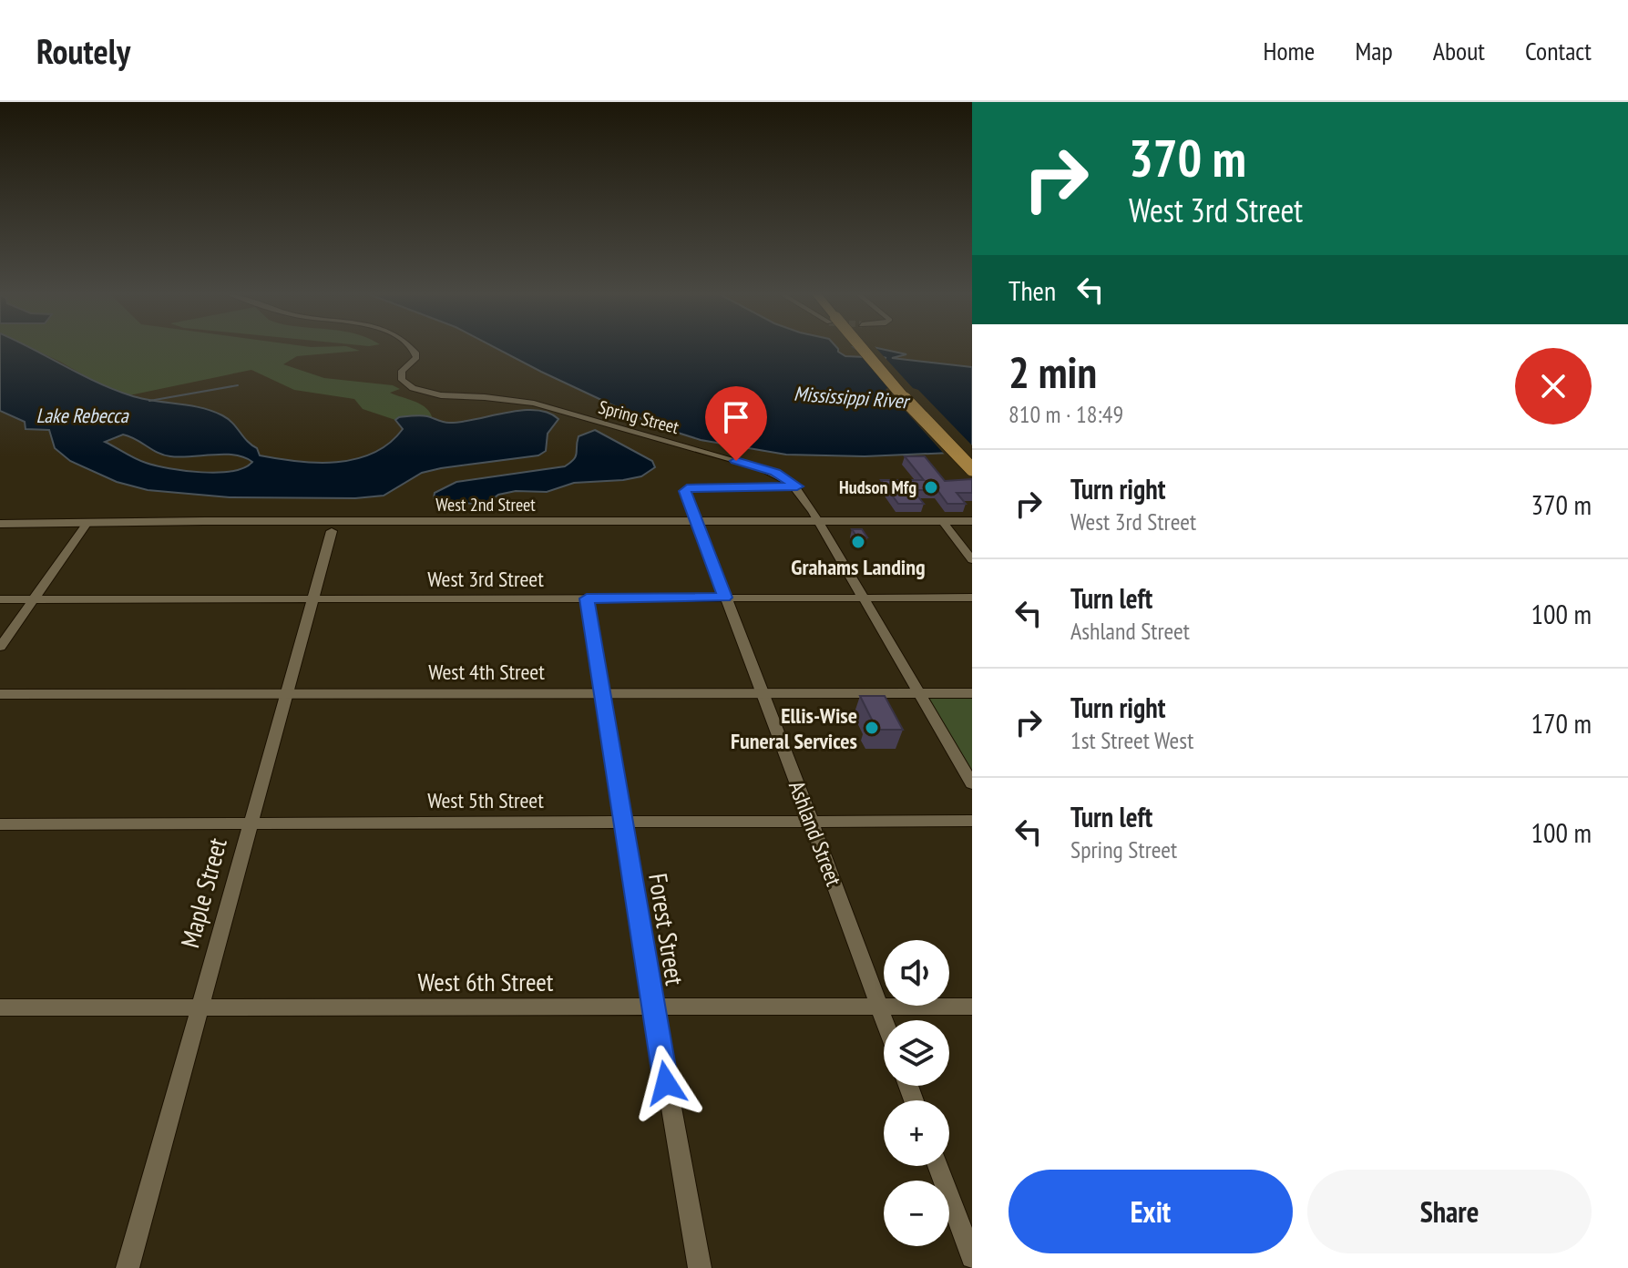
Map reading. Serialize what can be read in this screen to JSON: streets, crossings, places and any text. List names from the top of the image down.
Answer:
{
  "streets": {
    "street": [
      "Spring Street",
      "West 2nd Street",
      "West 3rd Street",
      "West 4th Street",
      "West 5th Street",
      "Ashland Street",
      "Maple Street",
      "Forest Street",
      "West 6th Street"
    ]
  },
  "crossings": [
    ["Spring Street", "Ashland Street"],
    ["West 2nd Street", "Ashland Street"],
    ["West 3rd Street", "Ashland Street"],
    ["West 3rd Street", "Maple Street"],
    ["West 3rd Street", "Forest Street"],
    ["West 4th Street", "Ashland Street"],
    ["West 4th Street", "Maple Street"],
    ["West 4th Street", "Forest Street"],
    ["West 5th Street", "Ashland Street"],
    ["West 5th Street", "Maple Street"],
    ["West 5th Street", "Forest Street"],
    ["Ashland Street", "West 6th Street"],
    ["Maple Street", "West 6th Street"],
    ["Forest Street", "West 6th Street"]
  ],
  "water": ["Mississippi River", "Lake Rebecca"],
  "places": ["Hudson Mfg", "Grahams Landing", "Ellis-Wise Funeral Services"],
  "page": {
    "header": "Routely",
    "nav": [
      "Home",
      "Map",
      "About",
      "Contact"
    ],
    "turn": ["370 m", "West 3rd Street"],
    "then": "Then",
    "heading": ["2 min", "810 m · 18:49"],
    "list": [
      {
        "name": "Turn right",
        "note": "West 3rd Street",
        "value": "370 m"
      },
      {
        "name": "Turn left",
        "note": "Ashland Street",
        "value": "100 m"
      },
      {
        "name": "Turn right",
        "note": "1st Street West",
        "value": "170 m"
      },
      {
        "name": "Turn left",
        "note": "Spring Street",
        "value": "100 m"
      }
    ],
    "map_buttons": ["+", "−"],
    "buttons": ["Exit", "Share"]
  }
}
